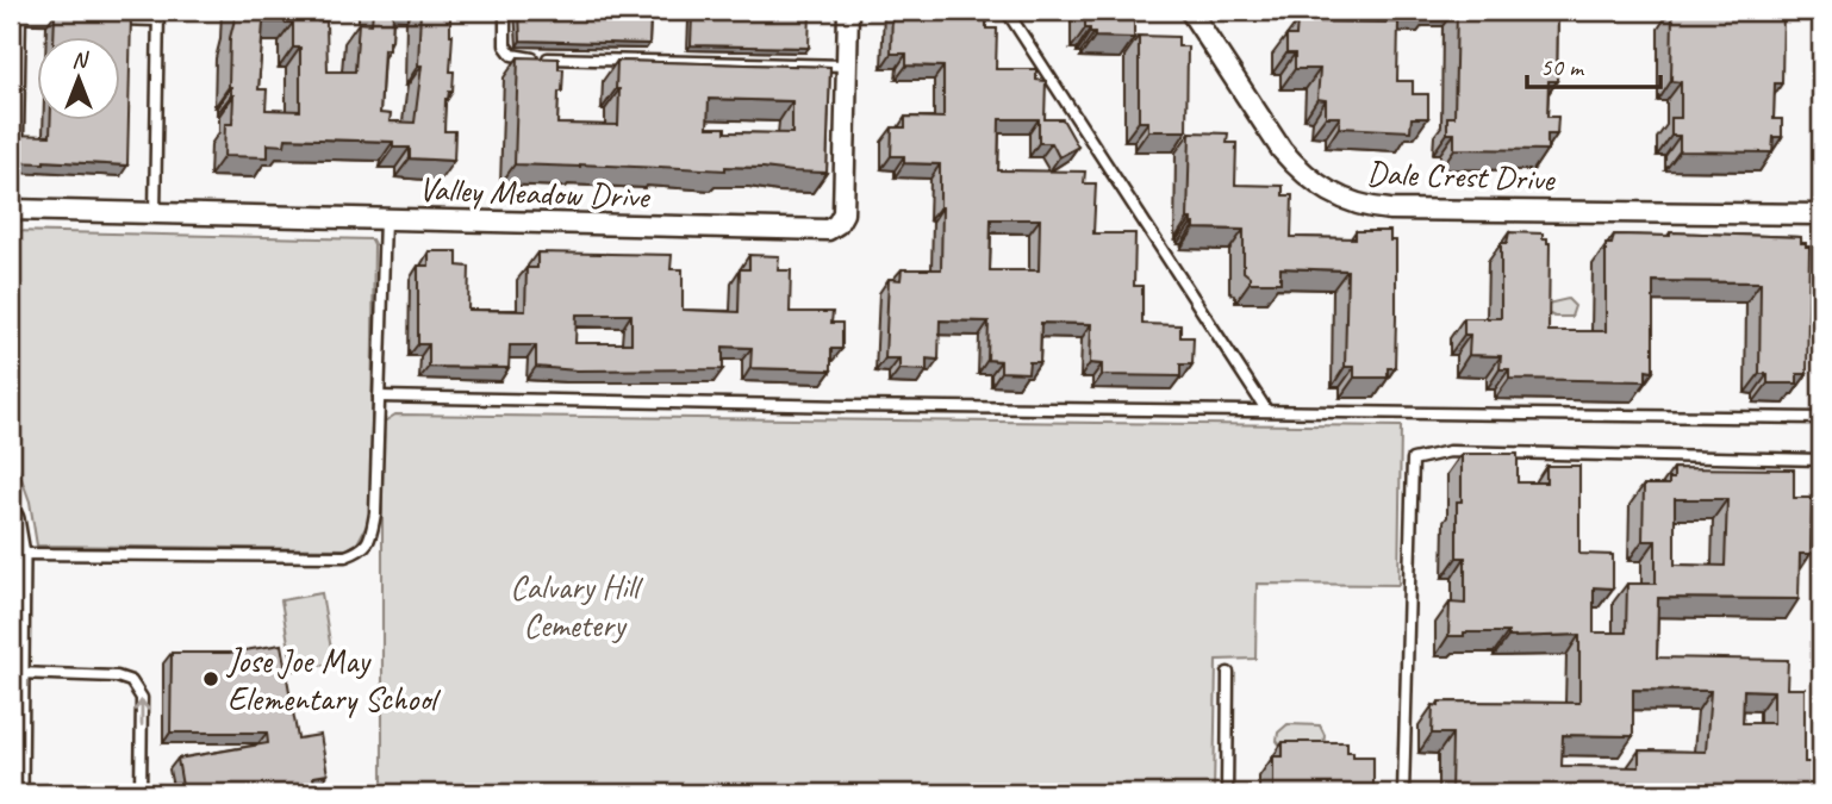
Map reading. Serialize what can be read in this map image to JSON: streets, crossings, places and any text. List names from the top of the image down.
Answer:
{
  "streets": {
    "street": ["Dale Crest Drive", "Valley Meadow Drive"]
  },
  "parks": ["Calvary Hill Cemetery"],
  "places": ["Jose Joe May Elementary School"],
  "scale_bar": "50 m",
  "north": "top"
}
